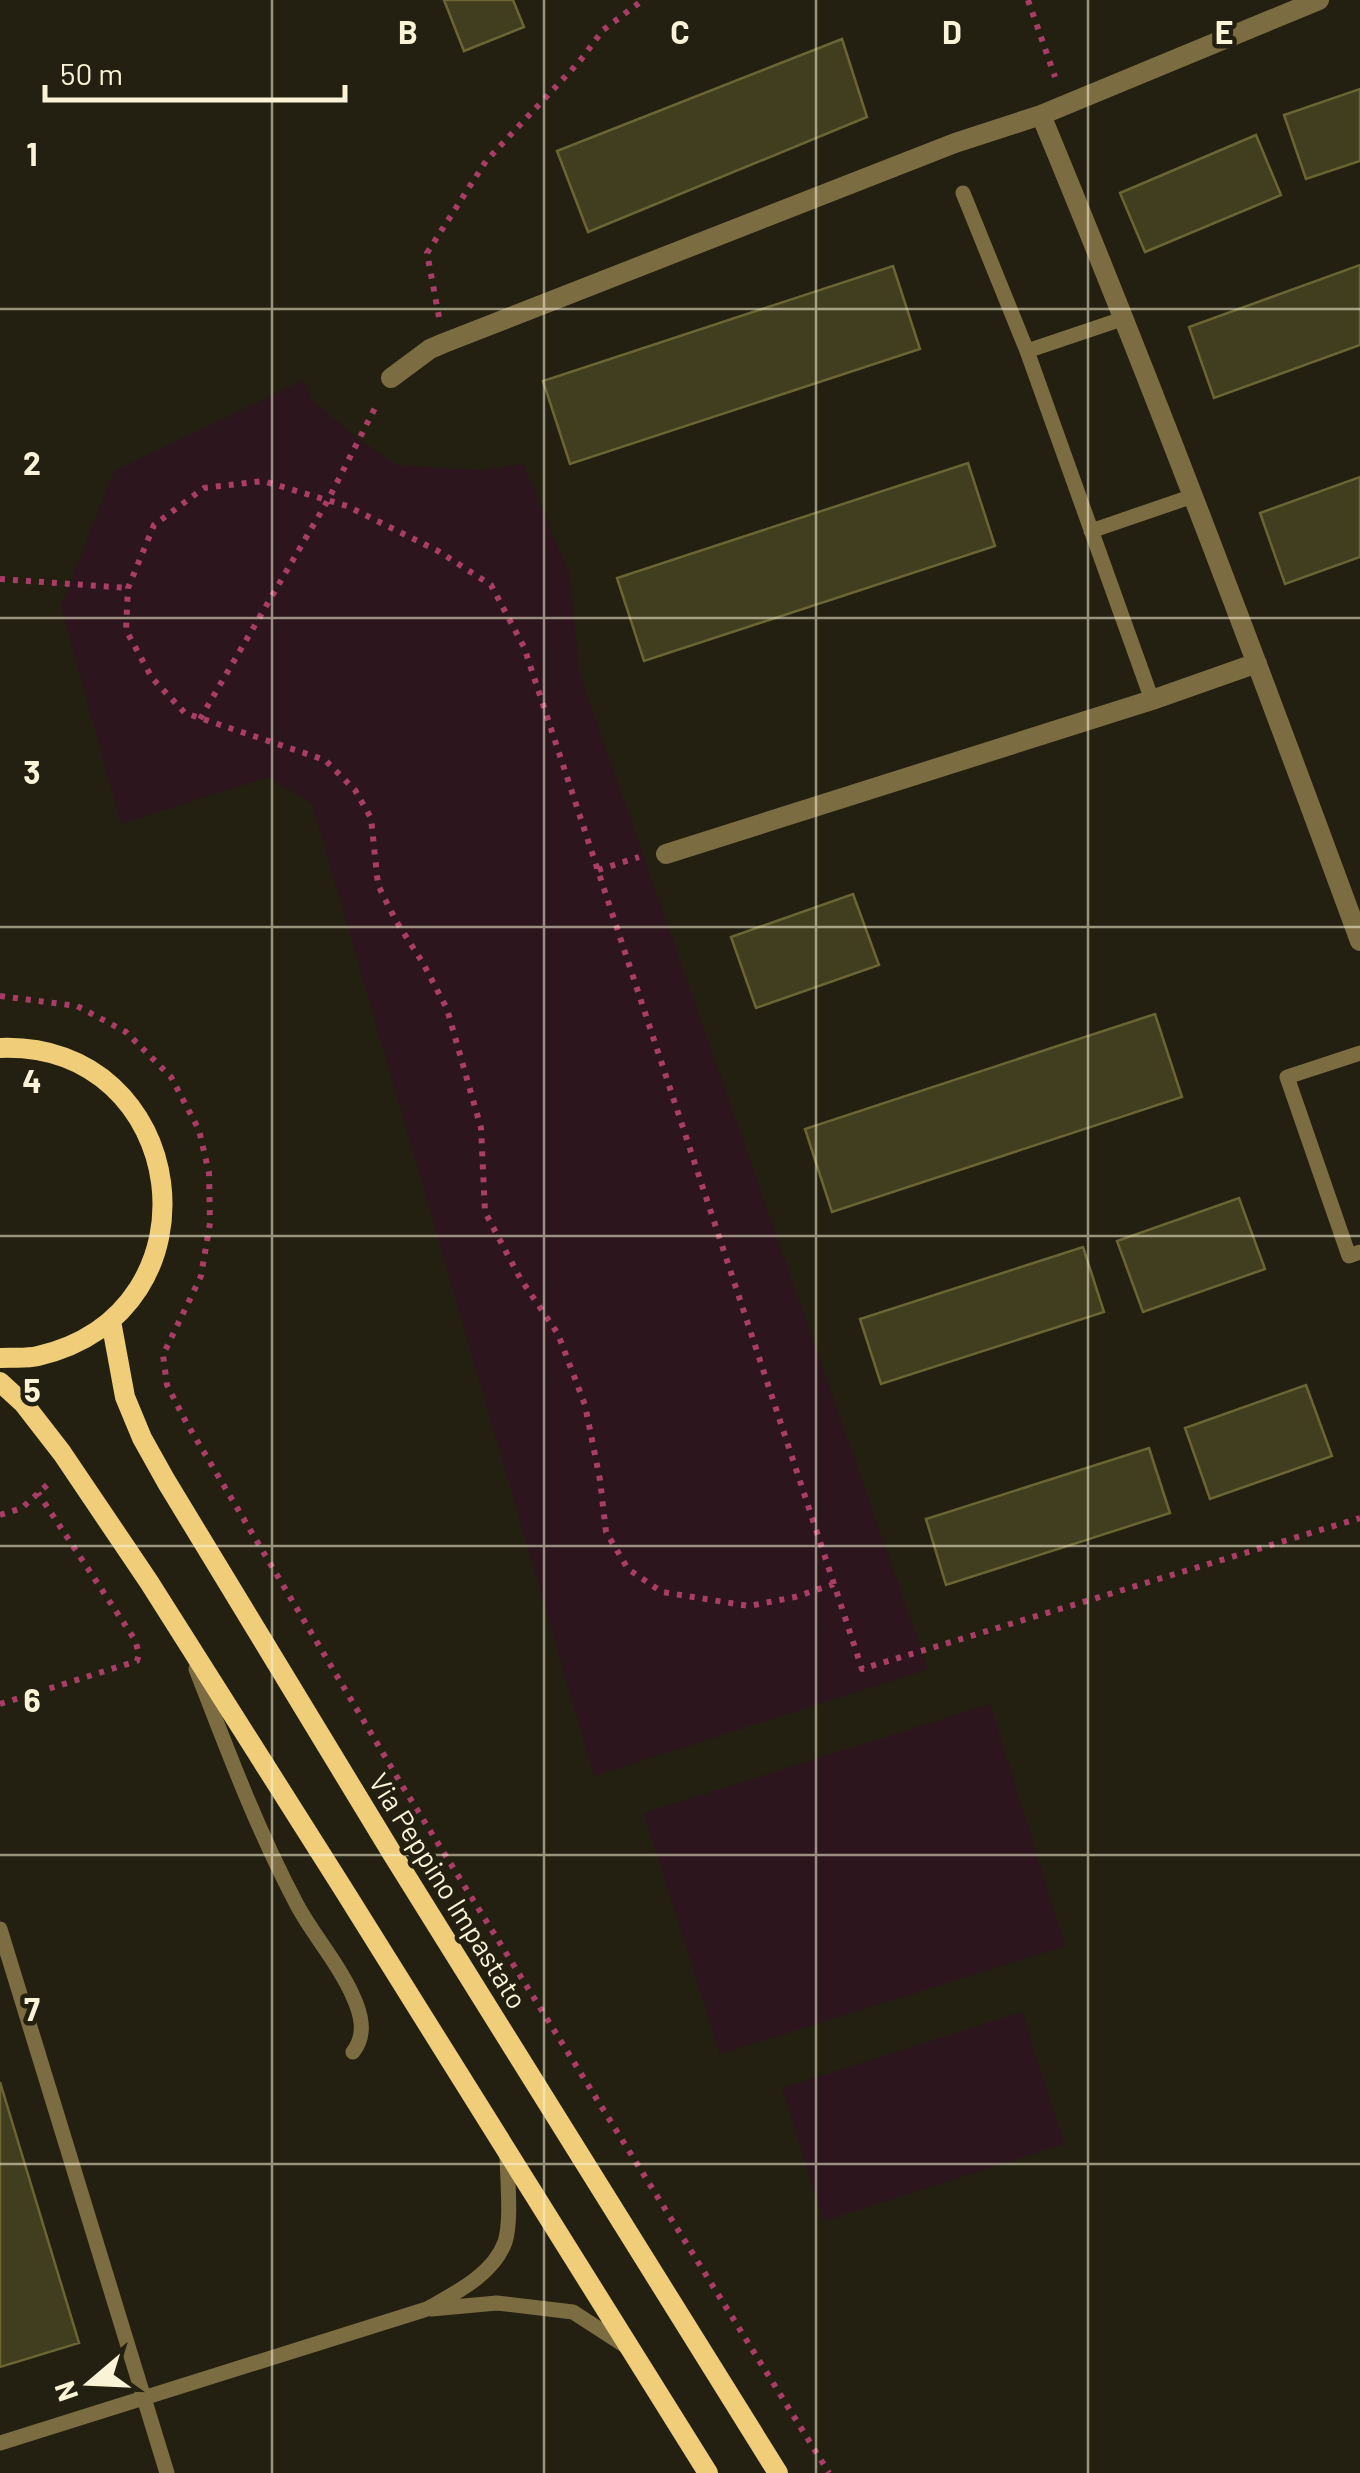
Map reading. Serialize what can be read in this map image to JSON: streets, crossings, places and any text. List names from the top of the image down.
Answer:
{
  "streets": {
    "street": ["Via Peppino Impastato"]
  },
  "scale_bar": "50 m",
  "north": "left",
  "grid": {
    "columns": [
      "B",
      "C",
      "D",
      "E"
    ],
    "rows": [
      "1",
      "2",
      "3",
      "4",
      "5",
      "6",
      "7"
    ]
  }
}
